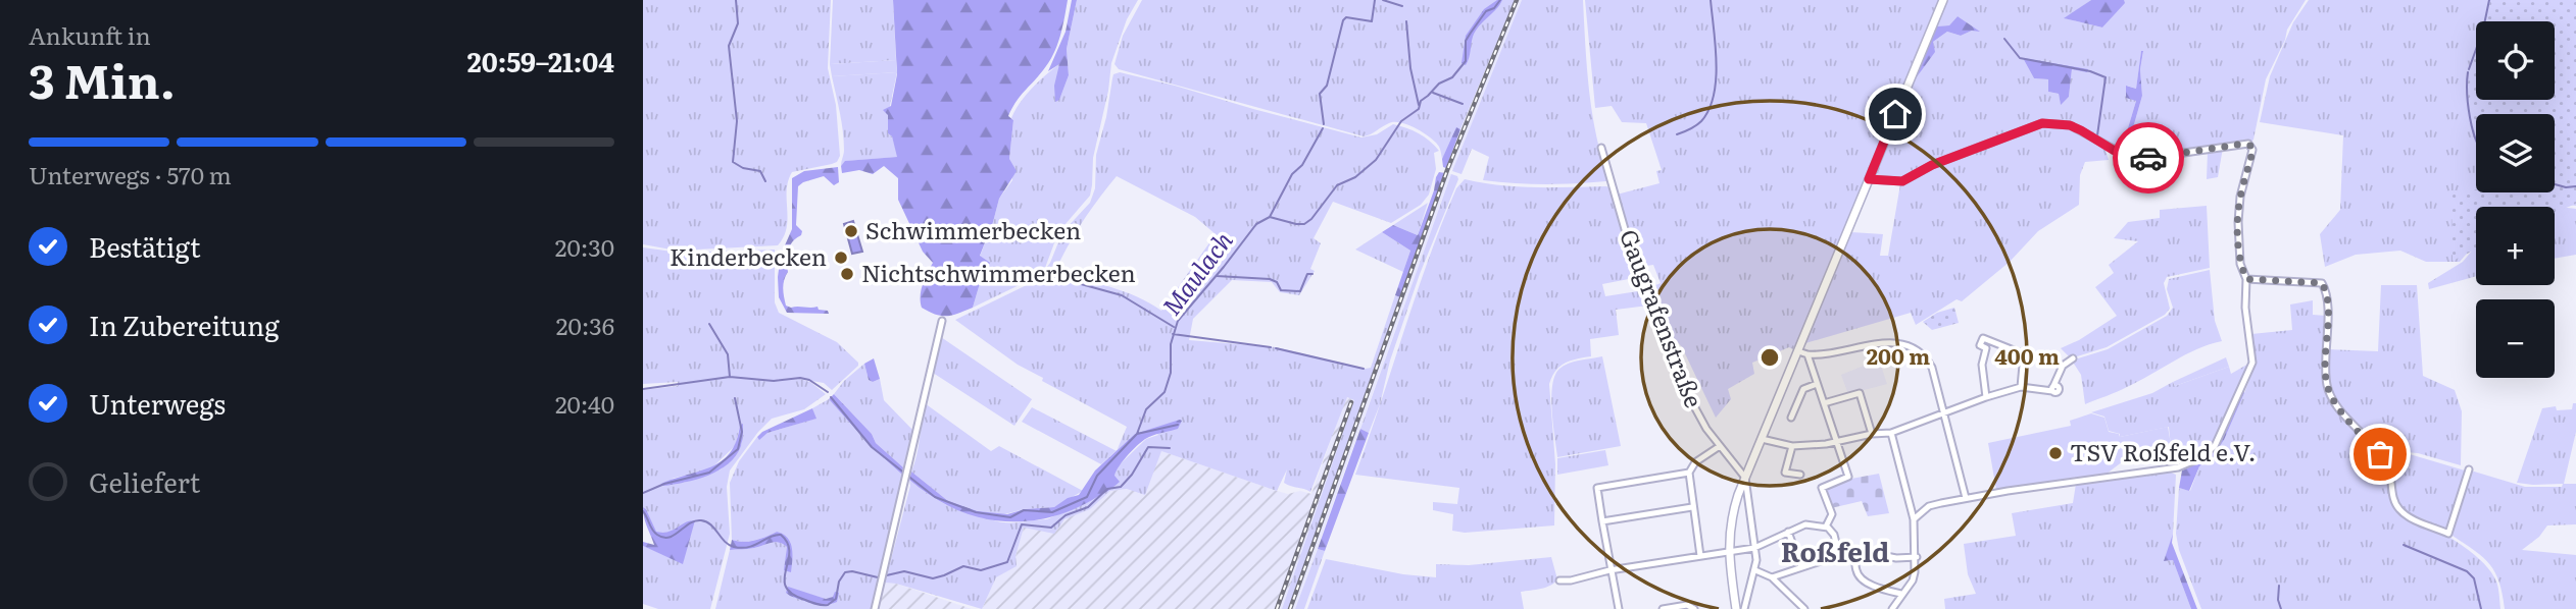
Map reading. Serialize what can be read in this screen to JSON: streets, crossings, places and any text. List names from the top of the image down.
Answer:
{
  "streets": {
    "street": ["Gaugrafenstraße"]
  },
  "districts": ["Roßfeld"],
  "water": ["Maulach"],
  "places": [
    "Schwimmerbecken",
    "Kinderbecken",
    "Nichtschwimmerbecken",
    "TSV Roßfeld e.V."
  ],
  "page": {
    "heading": ["3 Min.", "Ankunft in", "20:59–21:04"],
    "map_buttons": ["+", "−"],
    "bar": "Unterwegs · 570 m",
    "list": [
      ["Bestätigt", "20:30"],
      ["In Zubereitung", "20:36"],
      ["Unterwegs", "20:40"],
      "Geliefert"
    ]
  },
  "rings": ["200 m", "400 m"]
}
